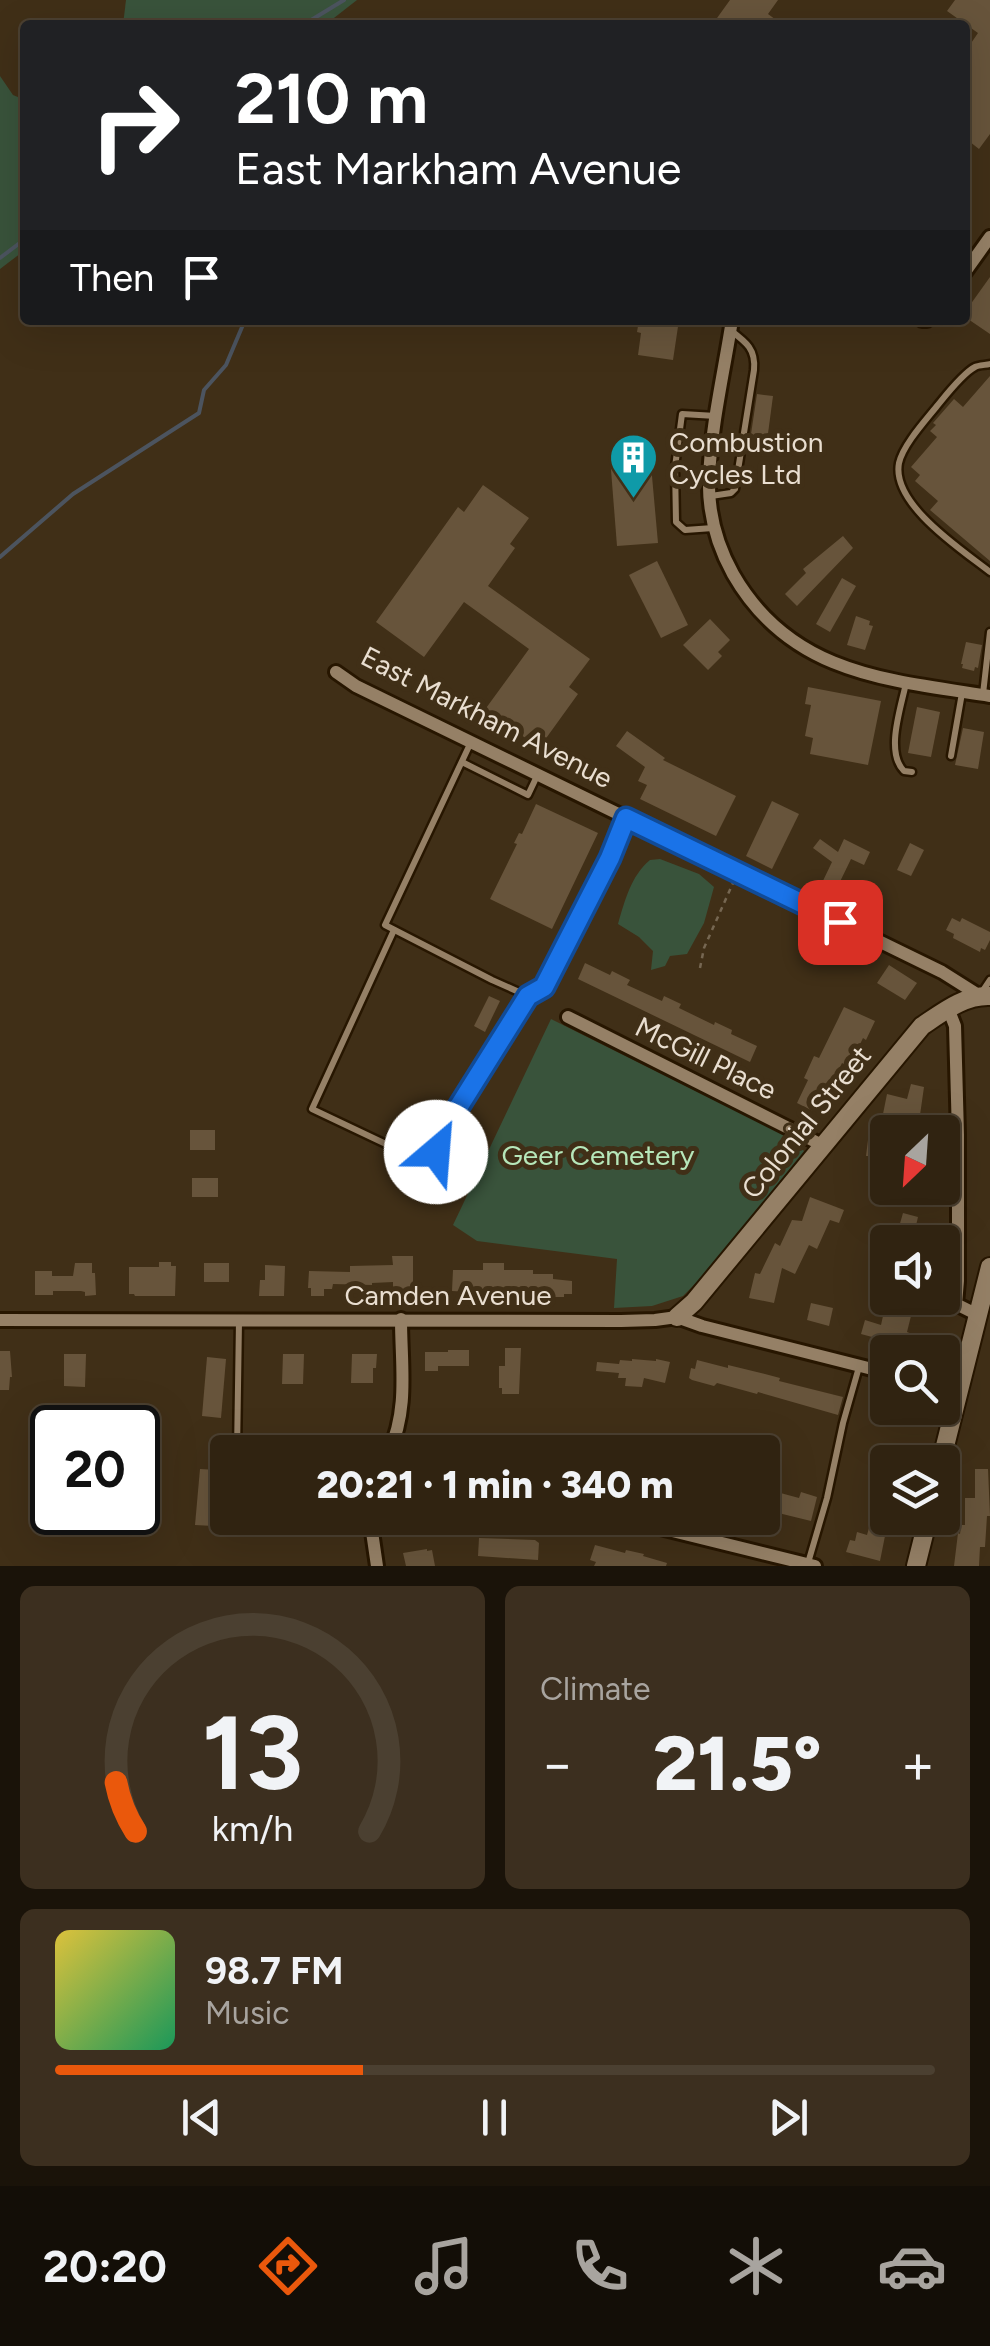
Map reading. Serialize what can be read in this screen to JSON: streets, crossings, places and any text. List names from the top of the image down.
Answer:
{
  "streets": {
    "street": [
      "East Markham Avenue",
      "McGill Place",
      "Colonial Street",
      "Camden Avenue"
    ]
  },
  "crossings": [
    ["East Markham Avenue", "Colonial Street"],
    ["McGill Place", "Colonial Street"],
    ["Colonial Street", "Camden Avenue"]
  ],
  "parks": ["Geer Cemetery"],
  "places": {
    "building": ["Combustion Cycles Ltd"]
  },
  "north": "bottom left",
  "page": {
    "turn": ["210 m", "East Markham Avenue"],
    "then": "Then",
    "limit": "20",
    "trip": "20:21 · 1 min · 340 m",
    "tile": "Climate",
    "heat": ["−", "21.5°", "+"],
    "song": ["98.7 FM", "Music"],
    "tabs": "20:20",
    "gauge": ["13", "km/h"]
  }
}
